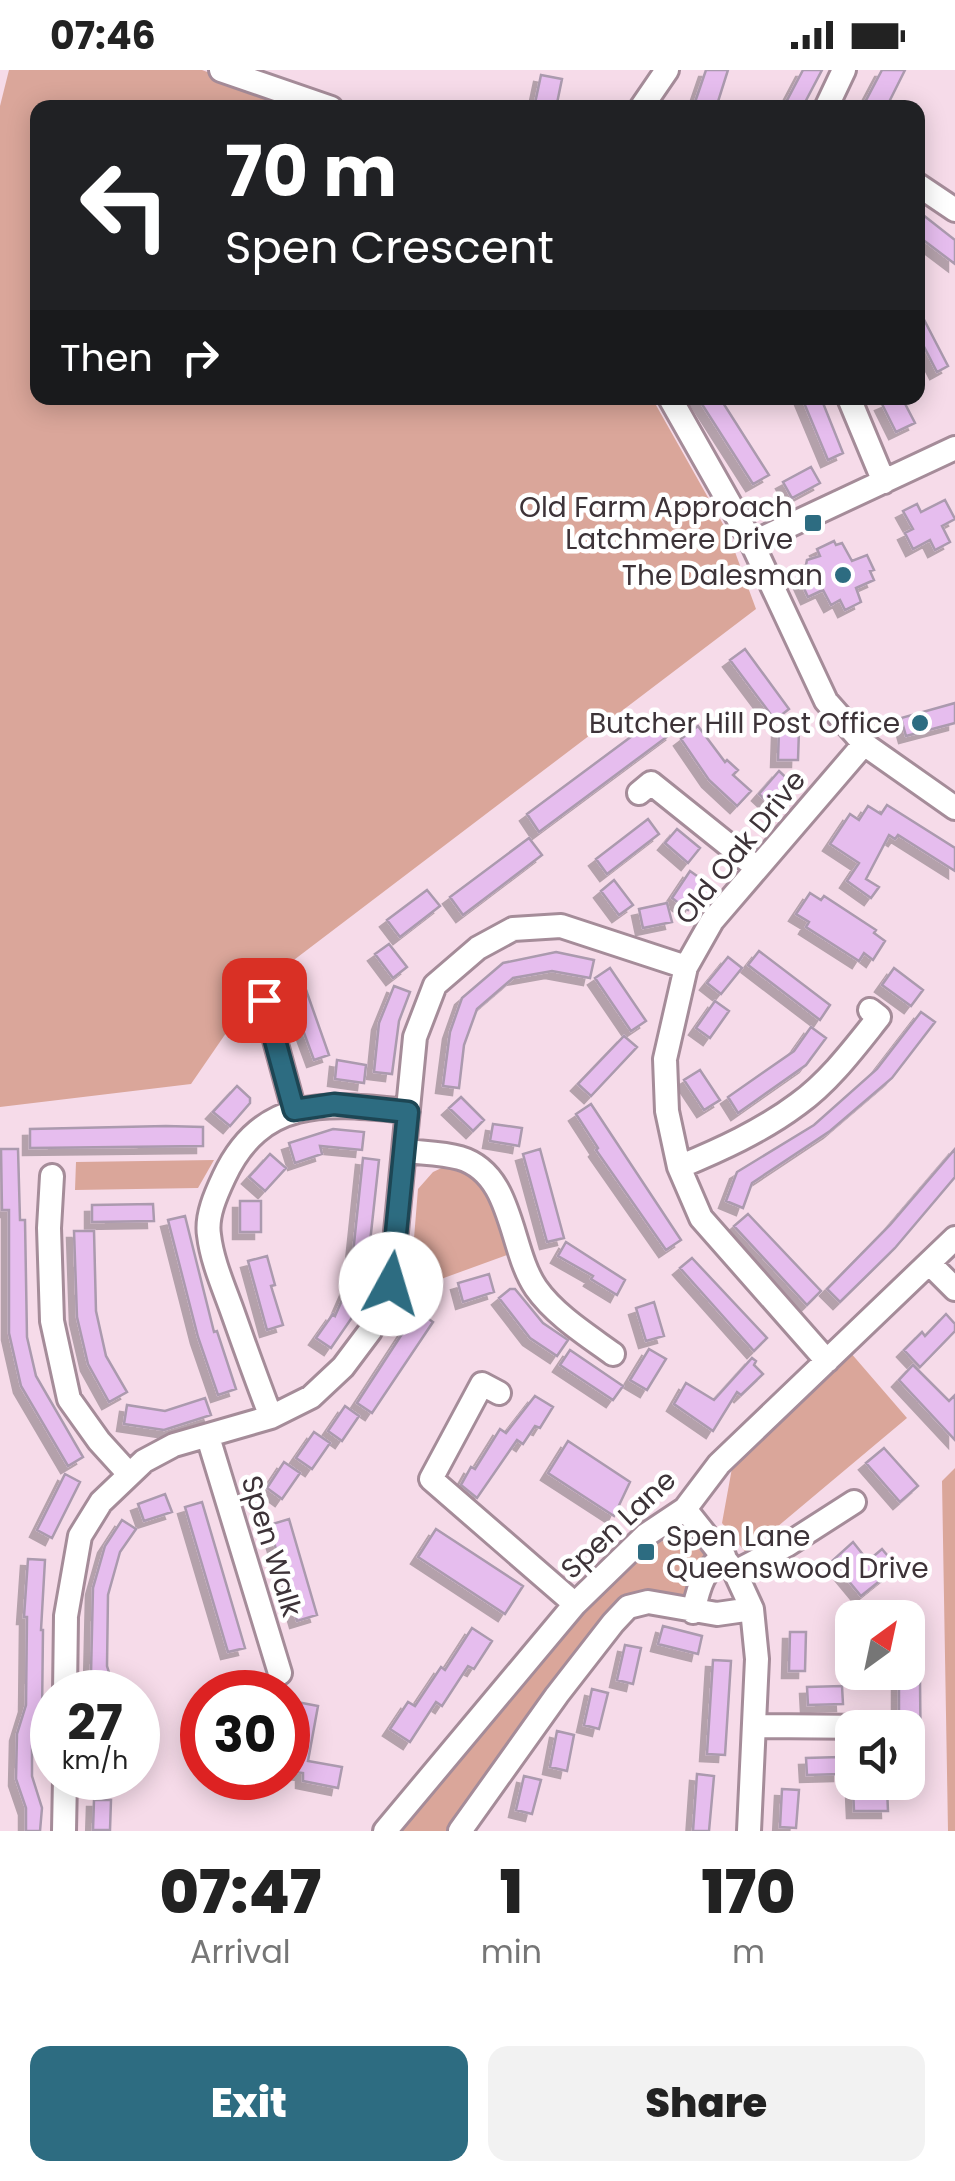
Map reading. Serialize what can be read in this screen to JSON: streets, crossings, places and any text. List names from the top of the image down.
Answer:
{
  "streets": {
    "street": ["Old Oak Drive", "Spen Lane", "Spen Walk"]
  },
  "crossings": [
    ["Old Oak Drive", "Spen Lane"]
  ],
  "places": {
    "transit": ["Old Farm Approach Latchmere Drive", "Spen Lane Queenswood Drive"],
    "other": ["The Dalesman", "Butcher Hill Post Office"]
  },
  "north": "top right",
  "page": {
    "status": "07:46",
    "turn": ["70 m", "Spen Crescent"],
    "then": "Then",
    "speed": "27 km/h",
    "limit": "30",
    "eta": [
      "07:47",
      "Arrival",
      "1",
      "min",
      "170",
      "m"
    ],
    "buttons": ["Exit", "Share"]
  }
}
